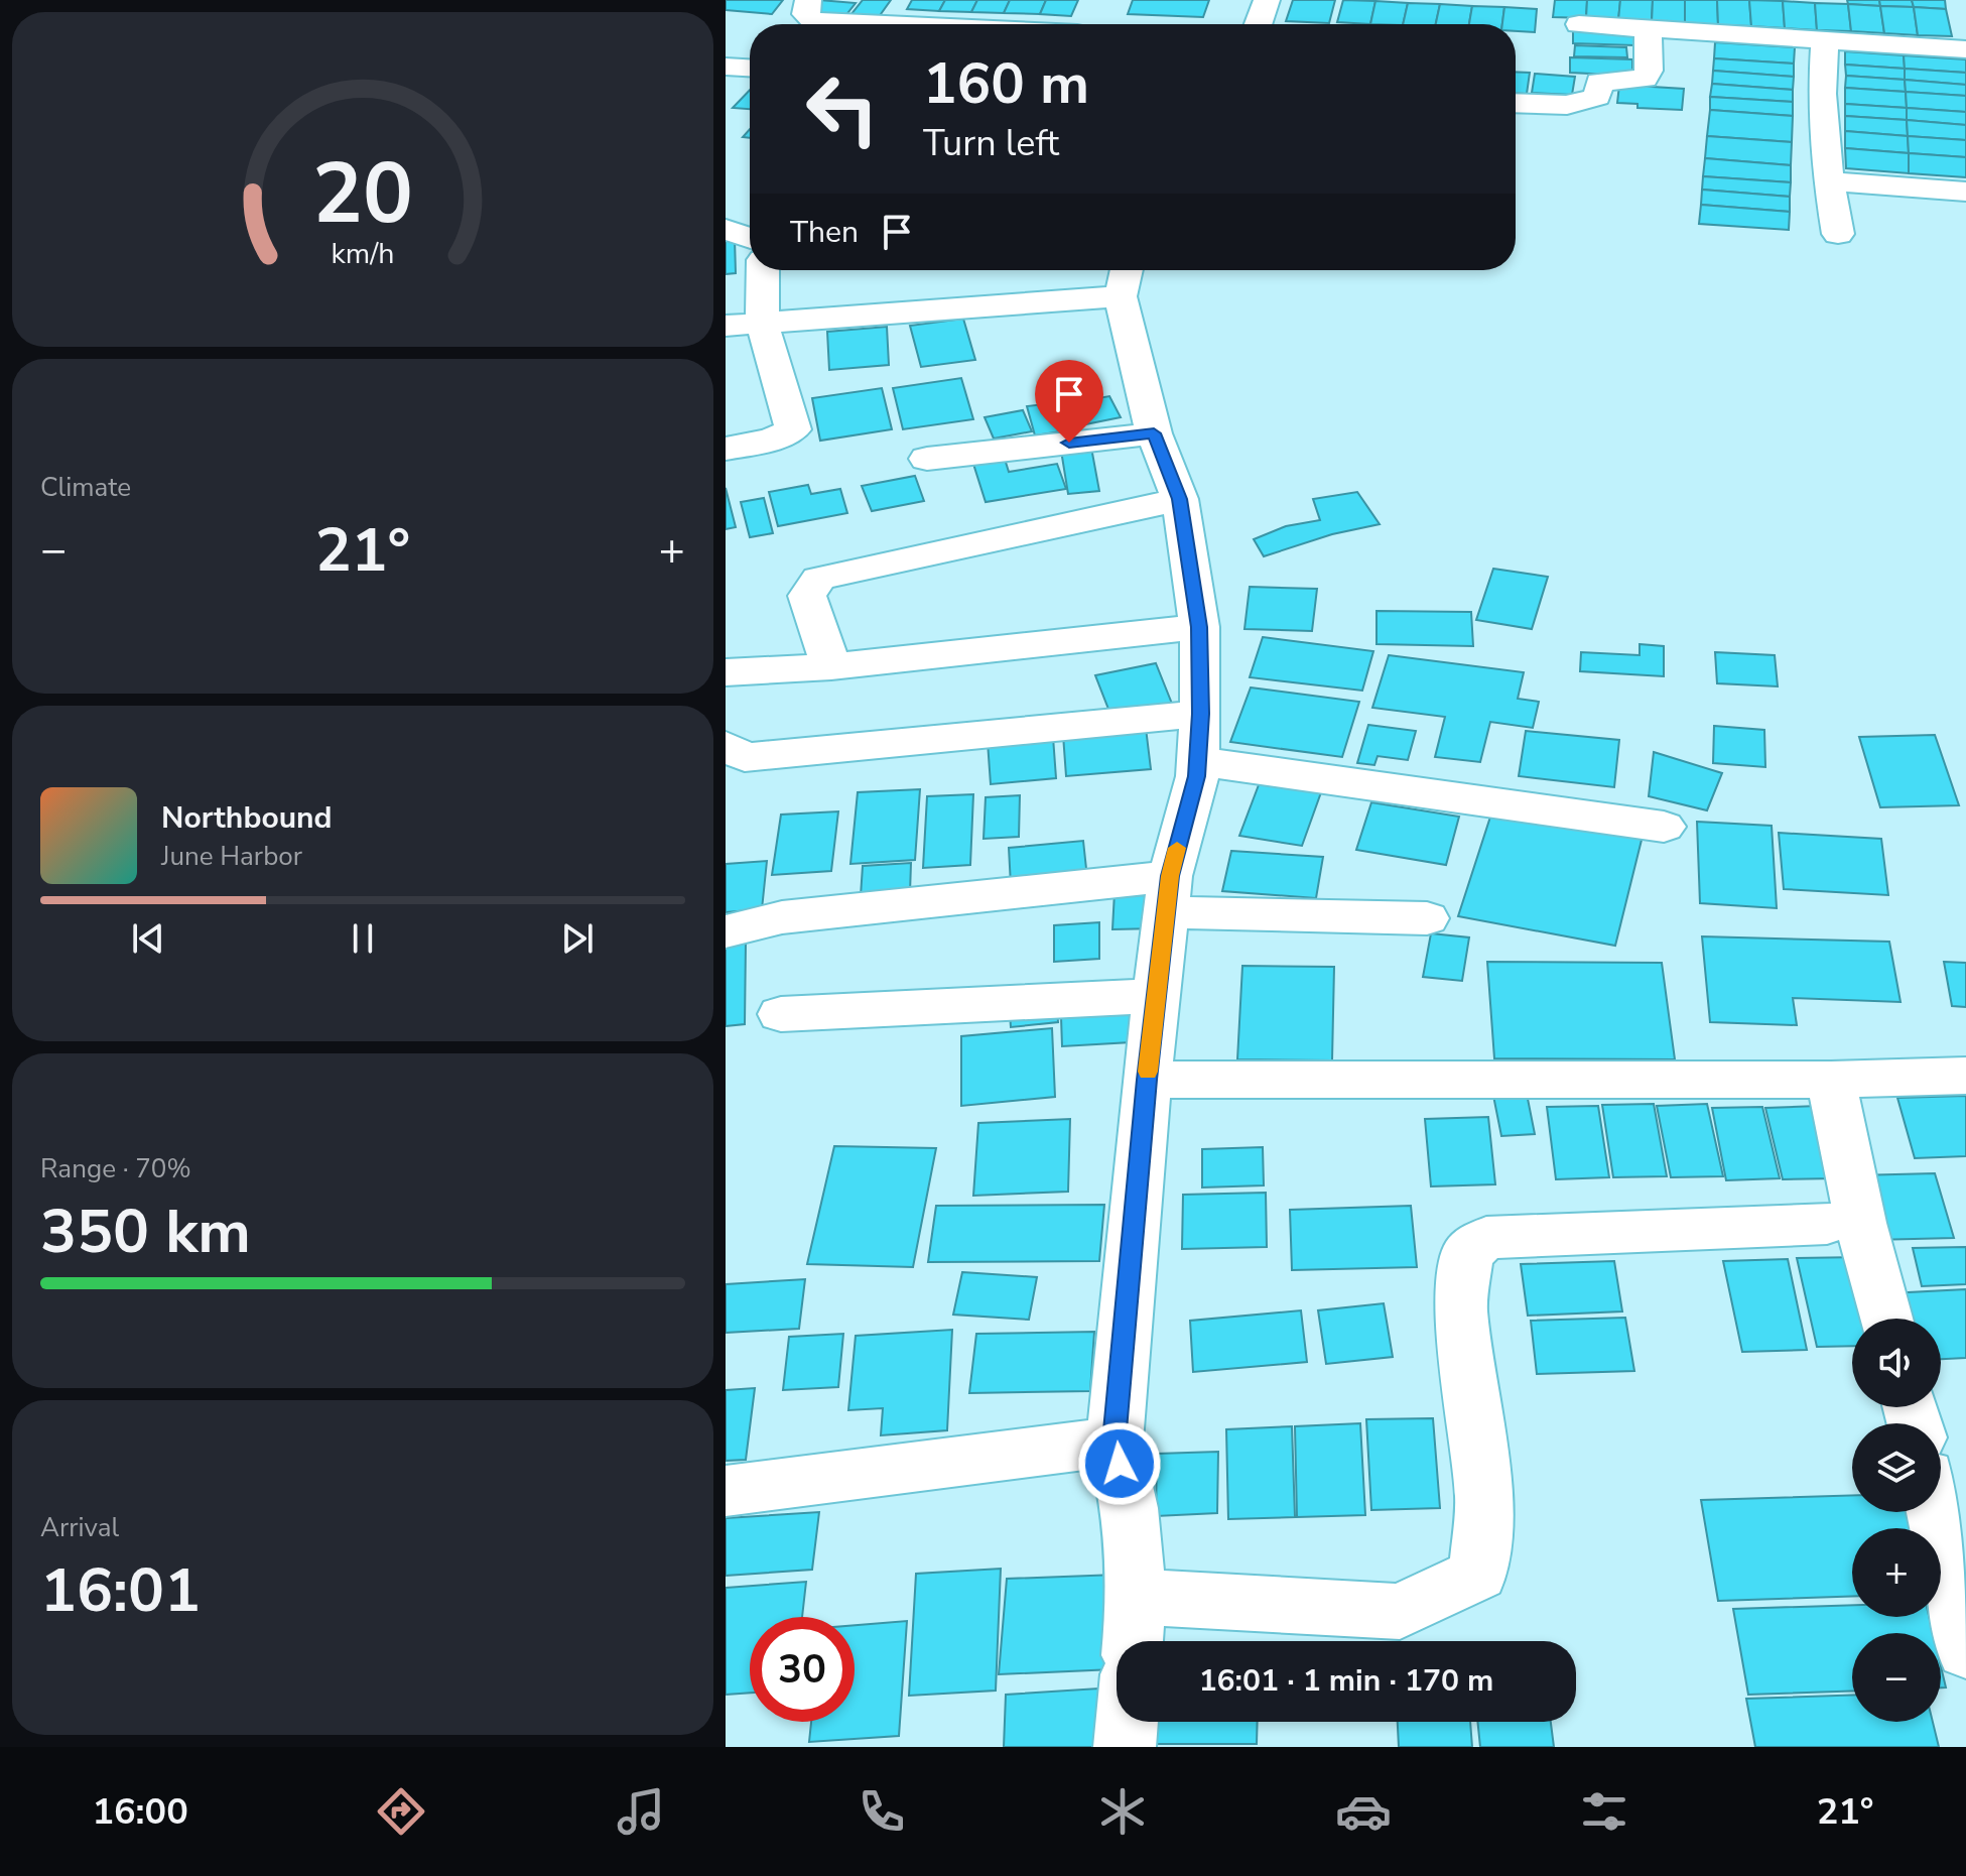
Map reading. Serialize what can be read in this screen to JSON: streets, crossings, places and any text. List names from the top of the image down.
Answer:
{
  "page": {
    "turn": ["160 m", "Turn left"],
    "then": "Then",
    "tile": [
      "Climate",
      ["Range · 70%", "350 km"],
      ["Arrival", "16:01"]
    ],
    "heat": ["−", "21°", "+"],
    "song": ["Northbound", "June Harbor"],
    "map_buttons": ["+", "−"],
    "limit": "30",
    "trip": "16:01 · 1 min · 170 m",
    "tabs": ["16:00", "21°"],
    "gauge": ["20", "km/h"]
  }
}
